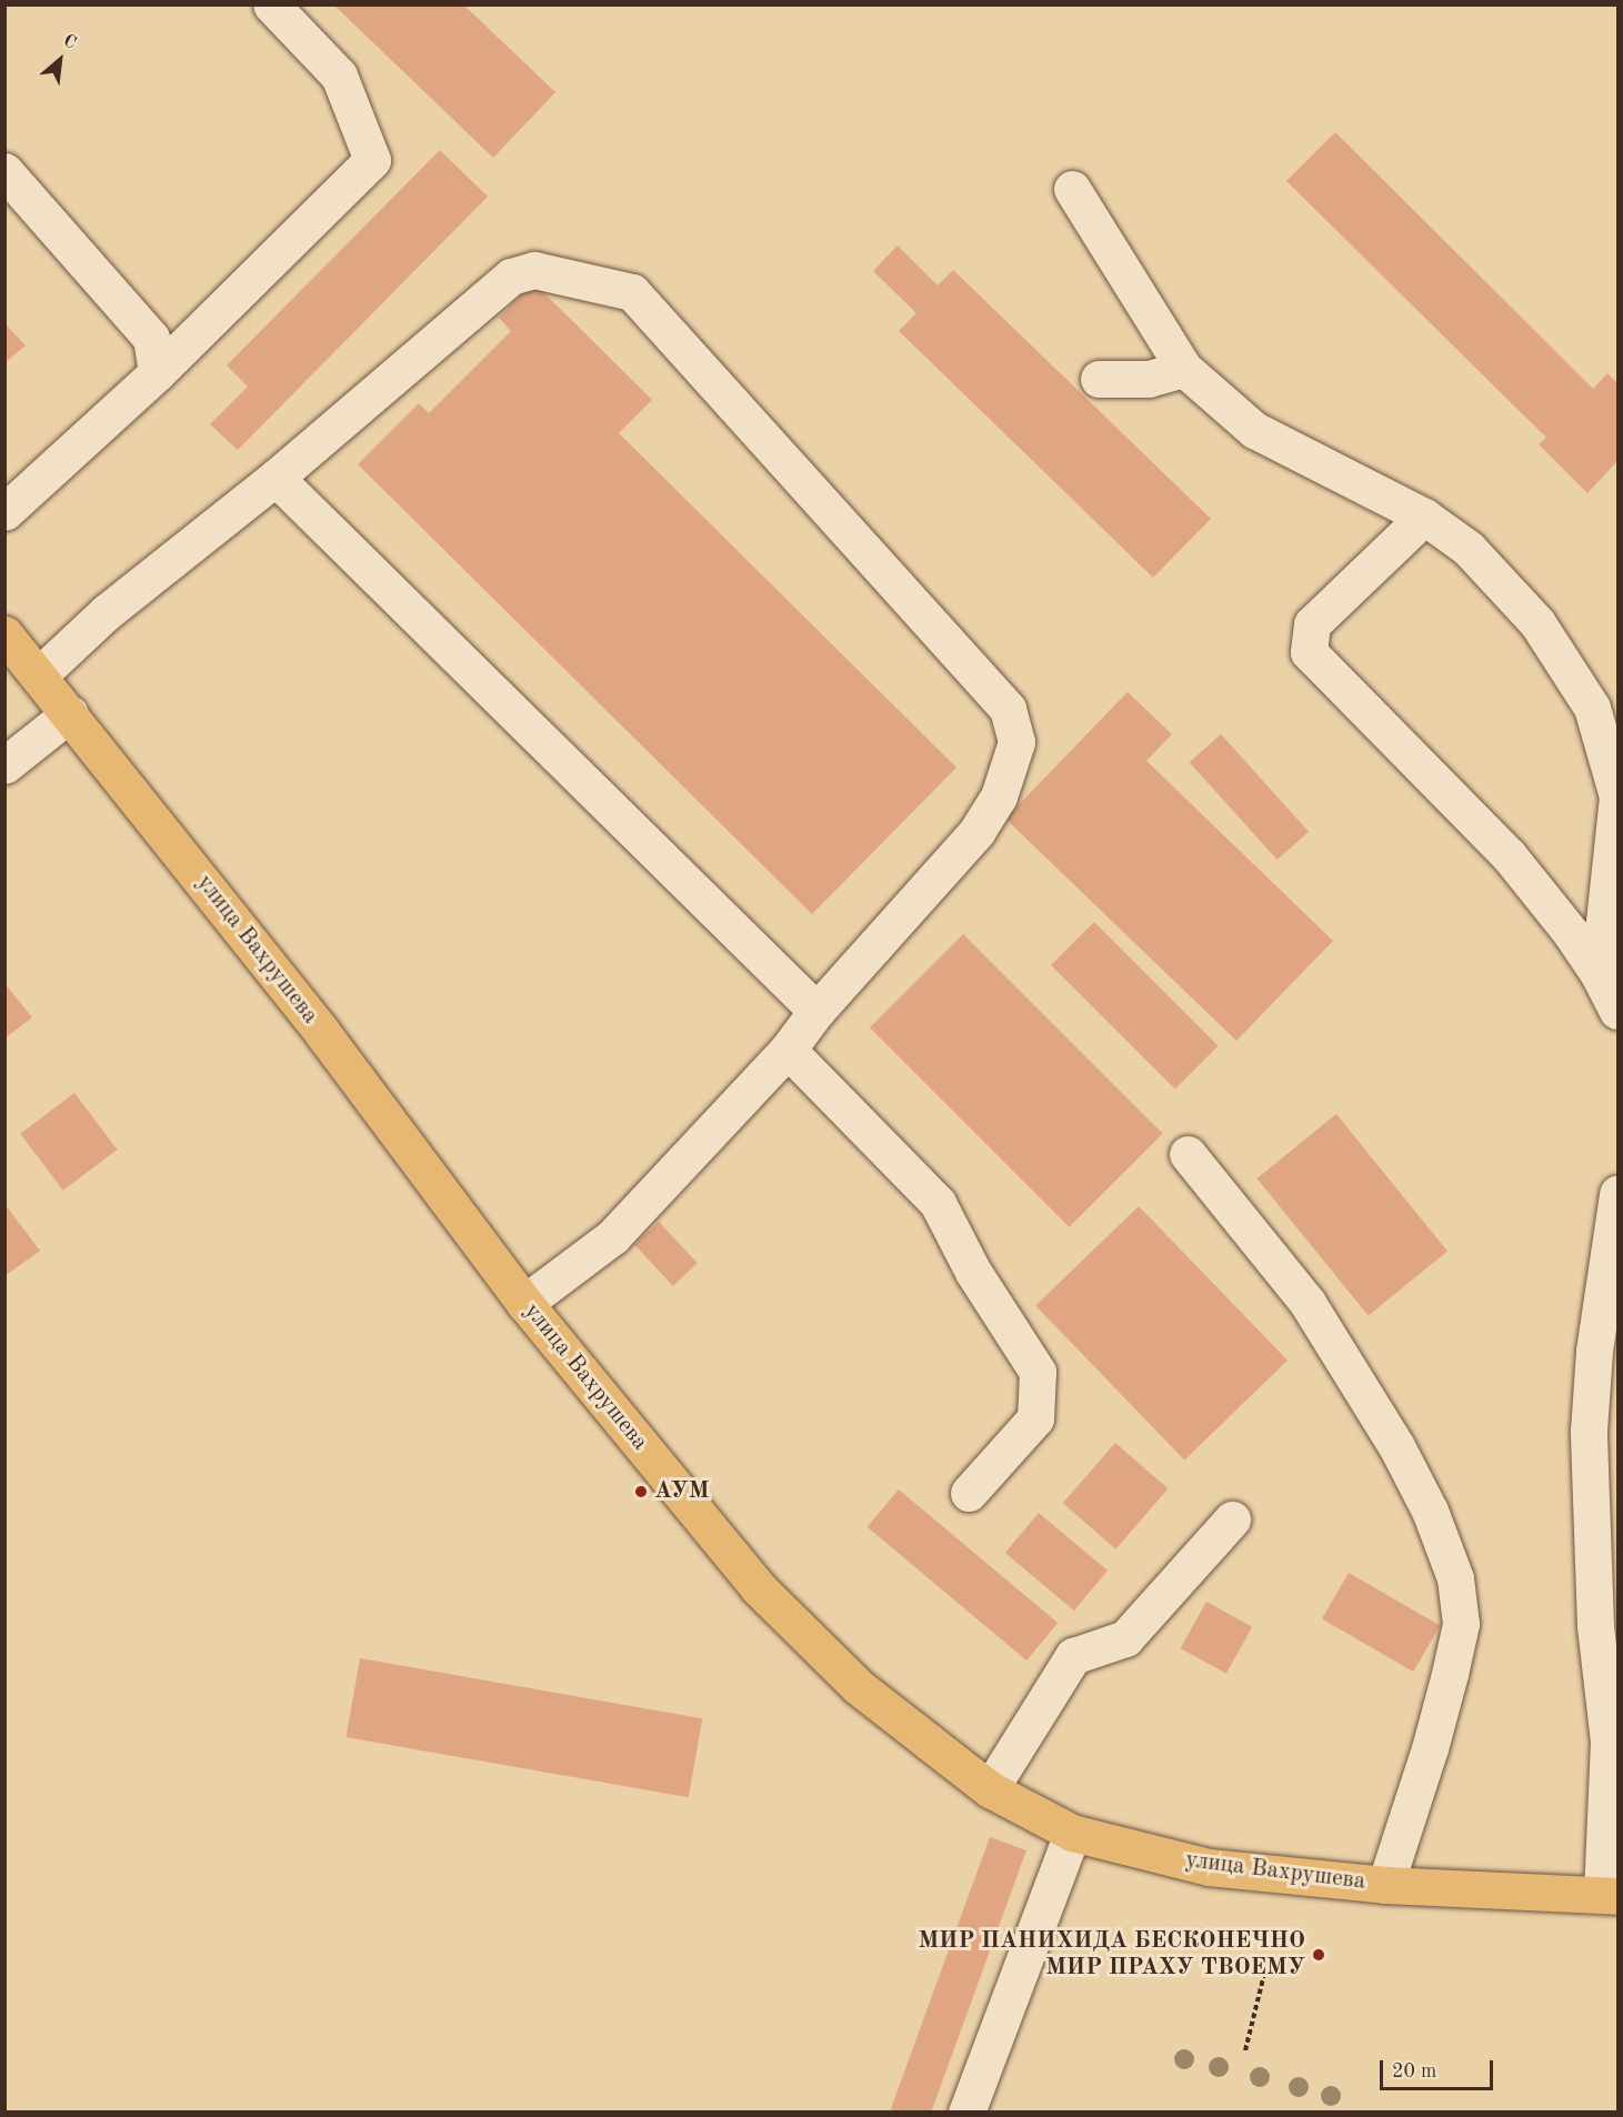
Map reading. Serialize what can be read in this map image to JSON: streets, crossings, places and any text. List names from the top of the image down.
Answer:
{
  "streets": {
    "main road": ["улица Вахрушева"]
  },
  "places": ["АУМ", "МИР ПАНИХИДА БЕСКОНЕЧНО МИР ПРАХУ ТВОЕМУ"],
  "scale_bar": "20 m",
  "north": "top right"
}
